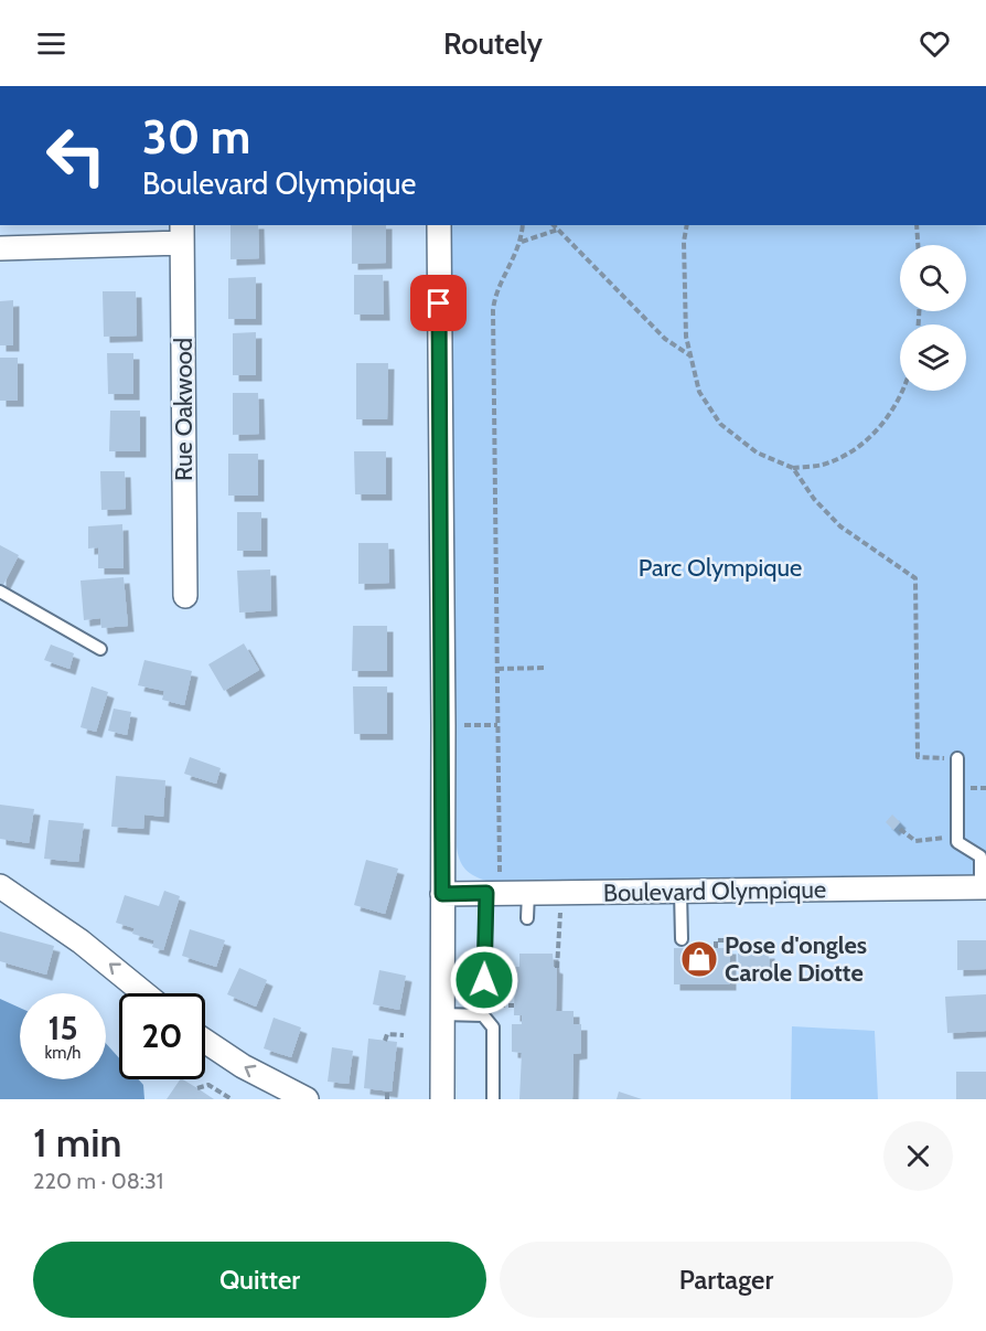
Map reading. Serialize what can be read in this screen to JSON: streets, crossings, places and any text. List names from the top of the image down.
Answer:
{
  "streets": {
    "street": ["Rue Oakwood", "Boulevard Olympique"]
  },
  "parks": ["Parc Olympique"],
  "places": {
    "shop": ["Pose d'ongles Carole Diotte"]
  },
  "page": {
    "header": "Routely",
    "turn": ["30 m", "Boulevard Olympique"],
    "speed": "15 km/h",
    "limit": "20",
    "heading": ["1 min", "220 m · 08:31"],
    "buttons": ["Quitter", "Partager"]
  }
}
